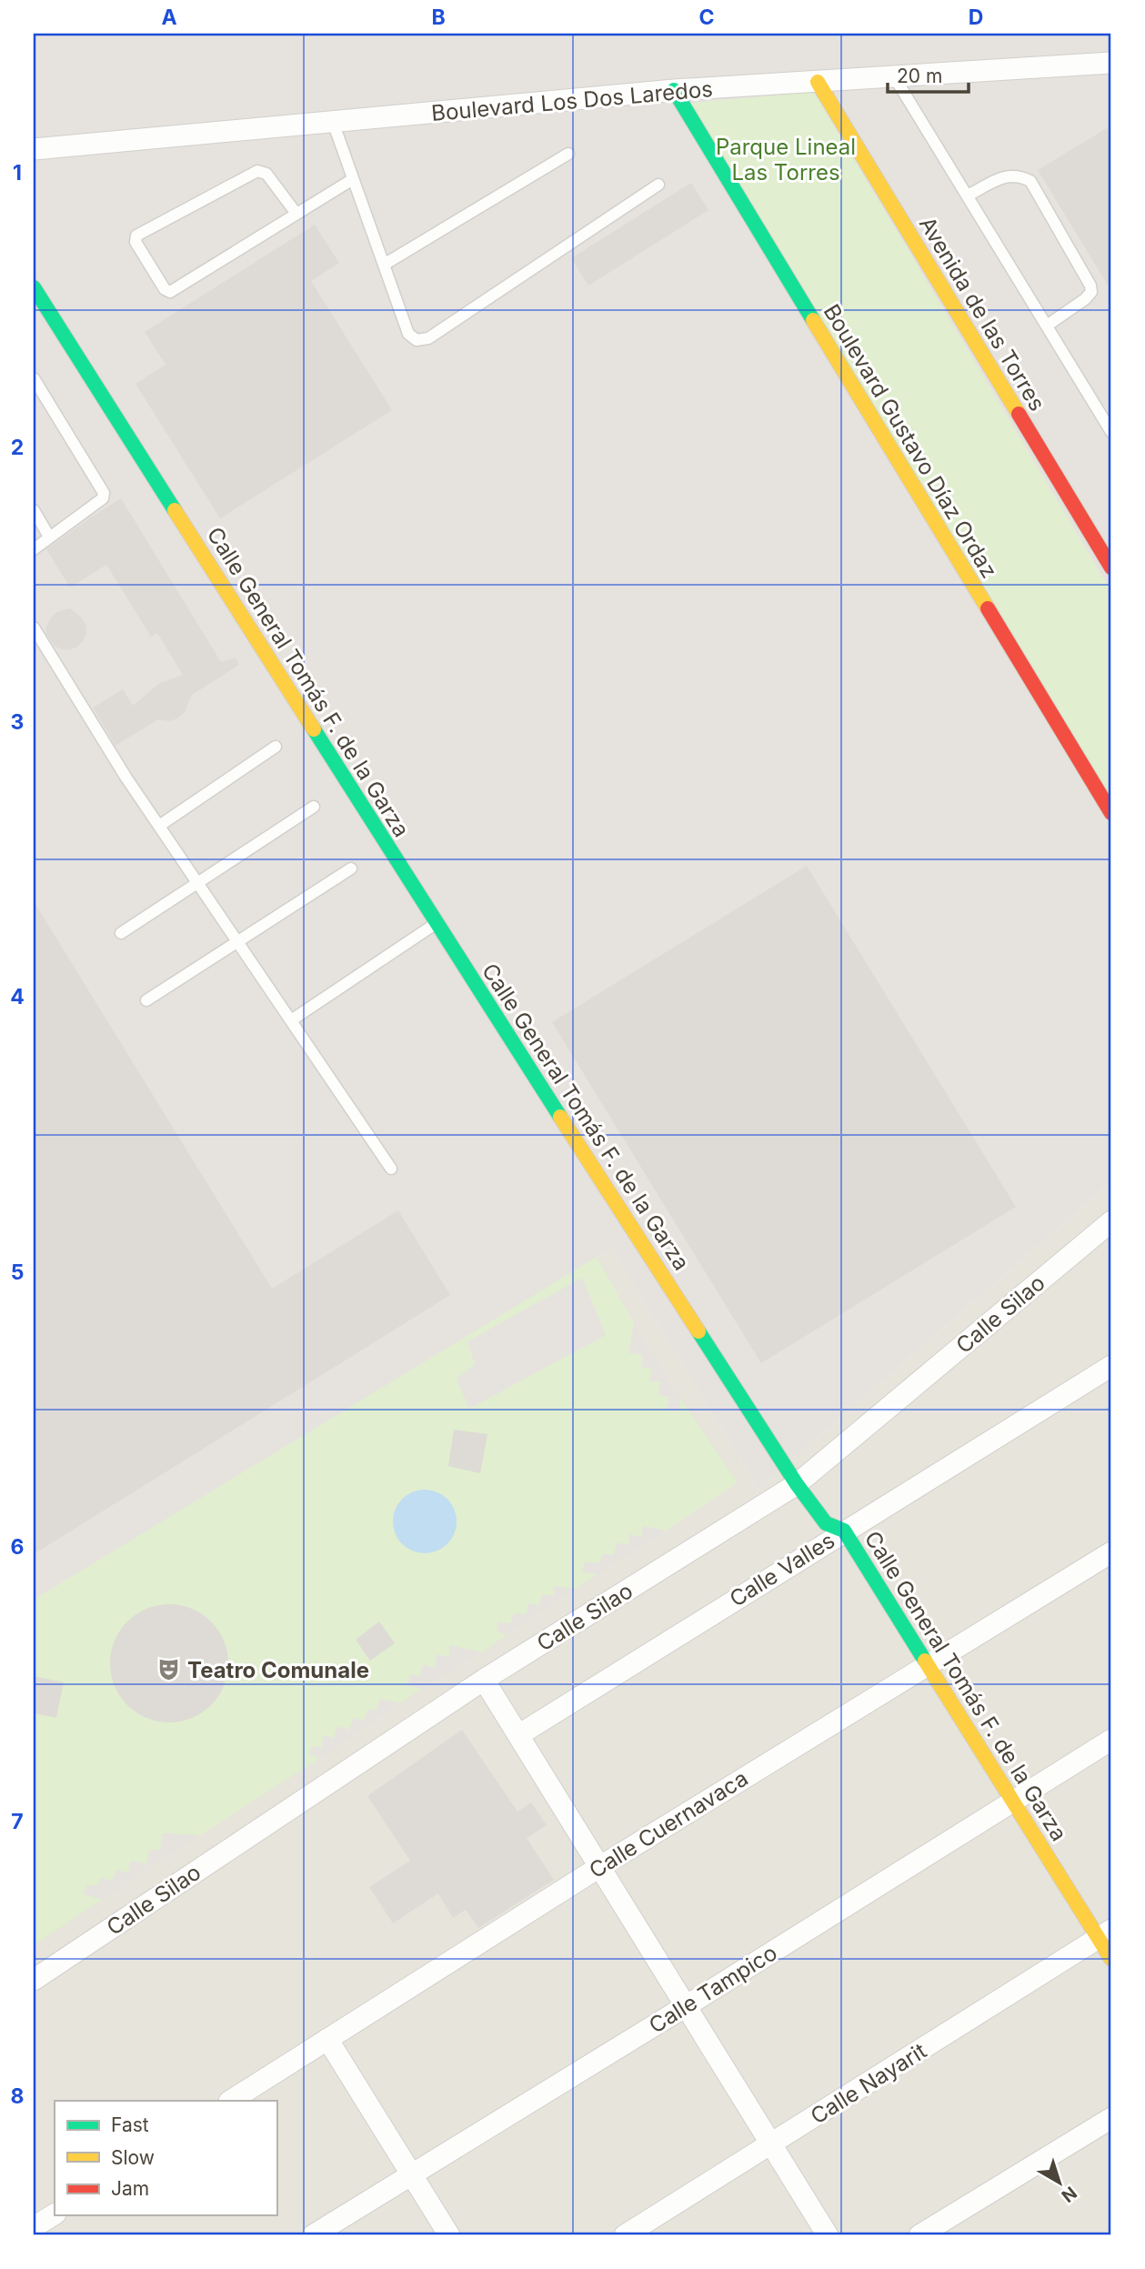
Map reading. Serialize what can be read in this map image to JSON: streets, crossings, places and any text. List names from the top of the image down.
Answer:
{
  "streets": {
    "street": [
      "Boulevard Los Dos Laredos",
      "Avenida de las Torres",
      "Boulevard Gustavo Díaz Ordaz",
      "Calle General Tomás F. de la Garza",
      "Calle Silao",
      "Calle Valles",
      "Calle Cuernavaca",
      "Calle Tampico",
      "Calle Nayarit"
    ]
  },
  "crossings": [
    ["Boulevard Los Dos Laredos", "Avenida de las Torres"],
    ["Boulevard Los Dos Laredos", "Boulevard Gustavo Díaz Ordaz"],
    ["Calle General Tomás F. de la Garza", "Calle Silao"],
    ["Calle General Tomás F. de la Garza", "Calle Valles"],
    ["Calle General Tomás F. de la Garza", "Calle Cuernavaca"],
    ["Calle General Tomás F. de la Garza", "Calle Tampico"],
    ["Calle General Tomás F. de la Garza", "Calle Nayarit"]
  ],
  "parks": ["Parque Lineal Las Torres"],
  "places": {
    "theatre": ["Teatro Comunale"]
  },
  "legend": ["Fast", "Slow", "Jam"],
  "scale_bar": "20 m",
  "north": "bottom right",
  "grid": {
    "columns": [
      "A",
      "B",
      "C",
      "D"
    ],
    "rows": [
      "1",
      "2",
      "3",
      "4",
      "5",
      "6",
      "7",
      "8"
    ]
  }
}
